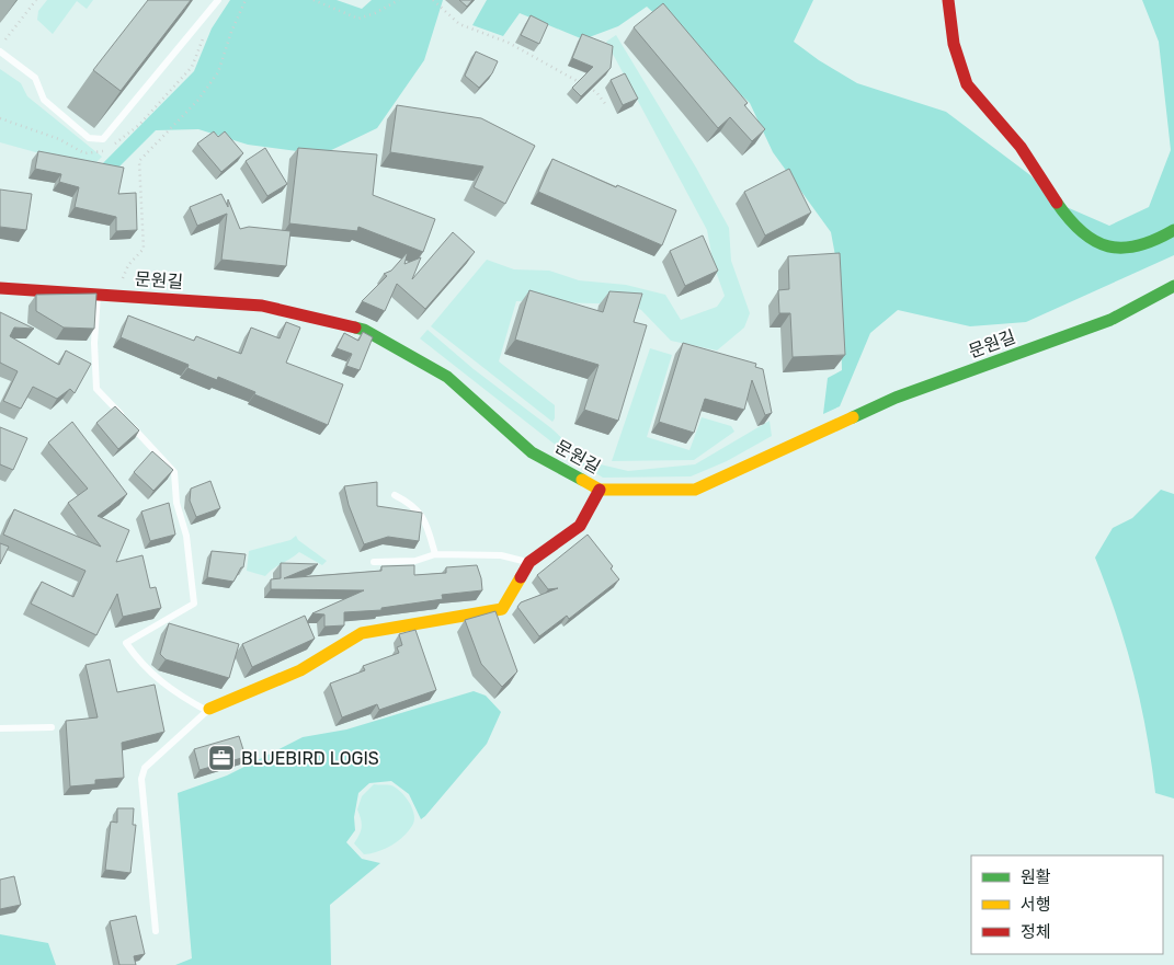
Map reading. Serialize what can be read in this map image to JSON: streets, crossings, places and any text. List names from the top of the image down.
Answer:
{
  "streets": {
    "street": ["문원길"]
  },
  "places": {
    "office": ["BLUEBIRD LOGIS"]
  },
  "legend": ["원활", "서행", "정체"]
}
